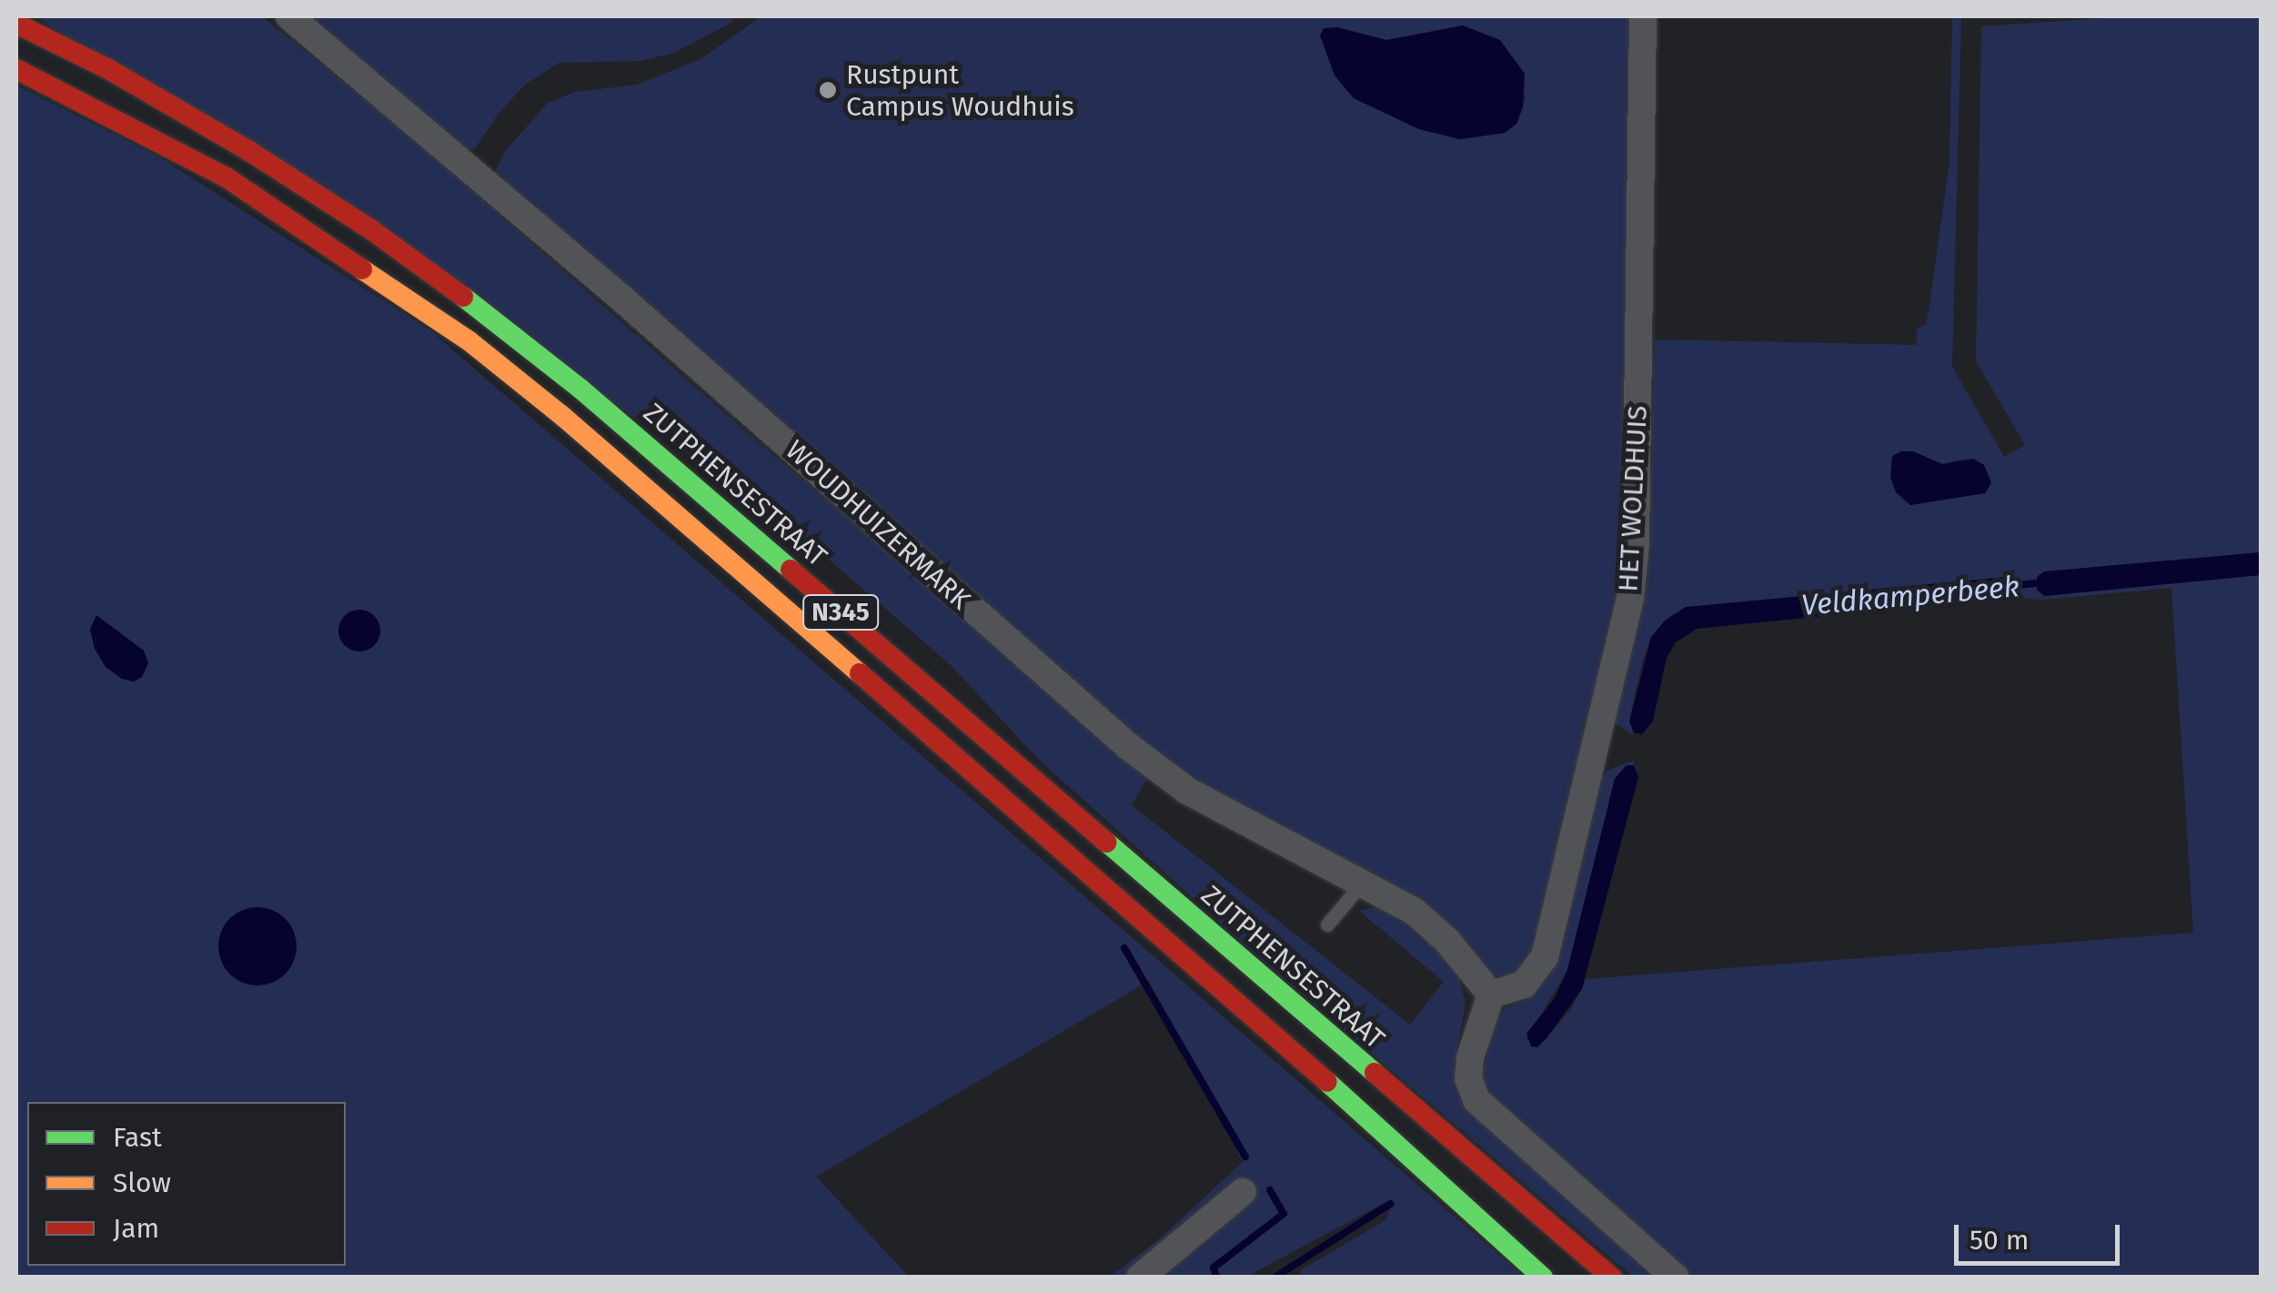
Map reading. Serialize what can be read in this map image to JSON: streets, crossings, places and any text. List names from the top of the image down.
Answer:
{
  "streets": {
    "main road": ["ZUTPHENSESTRAAT", "N345"],
    "street": ["HET WOLDHUIS", "WOUDHUIZERMARK"]
  },
  "crossings": [
    ["HET WOLDHUIS", "WOUDHUIZERMARK"]
  ],
  "water": ["Veldkamperbeek"],
  "places": ["Rustpunt Campus Woudhuis"],
  "legend": ["Fast", "Slow", "Jam"],
  "scale_bar": "50 m"
}
